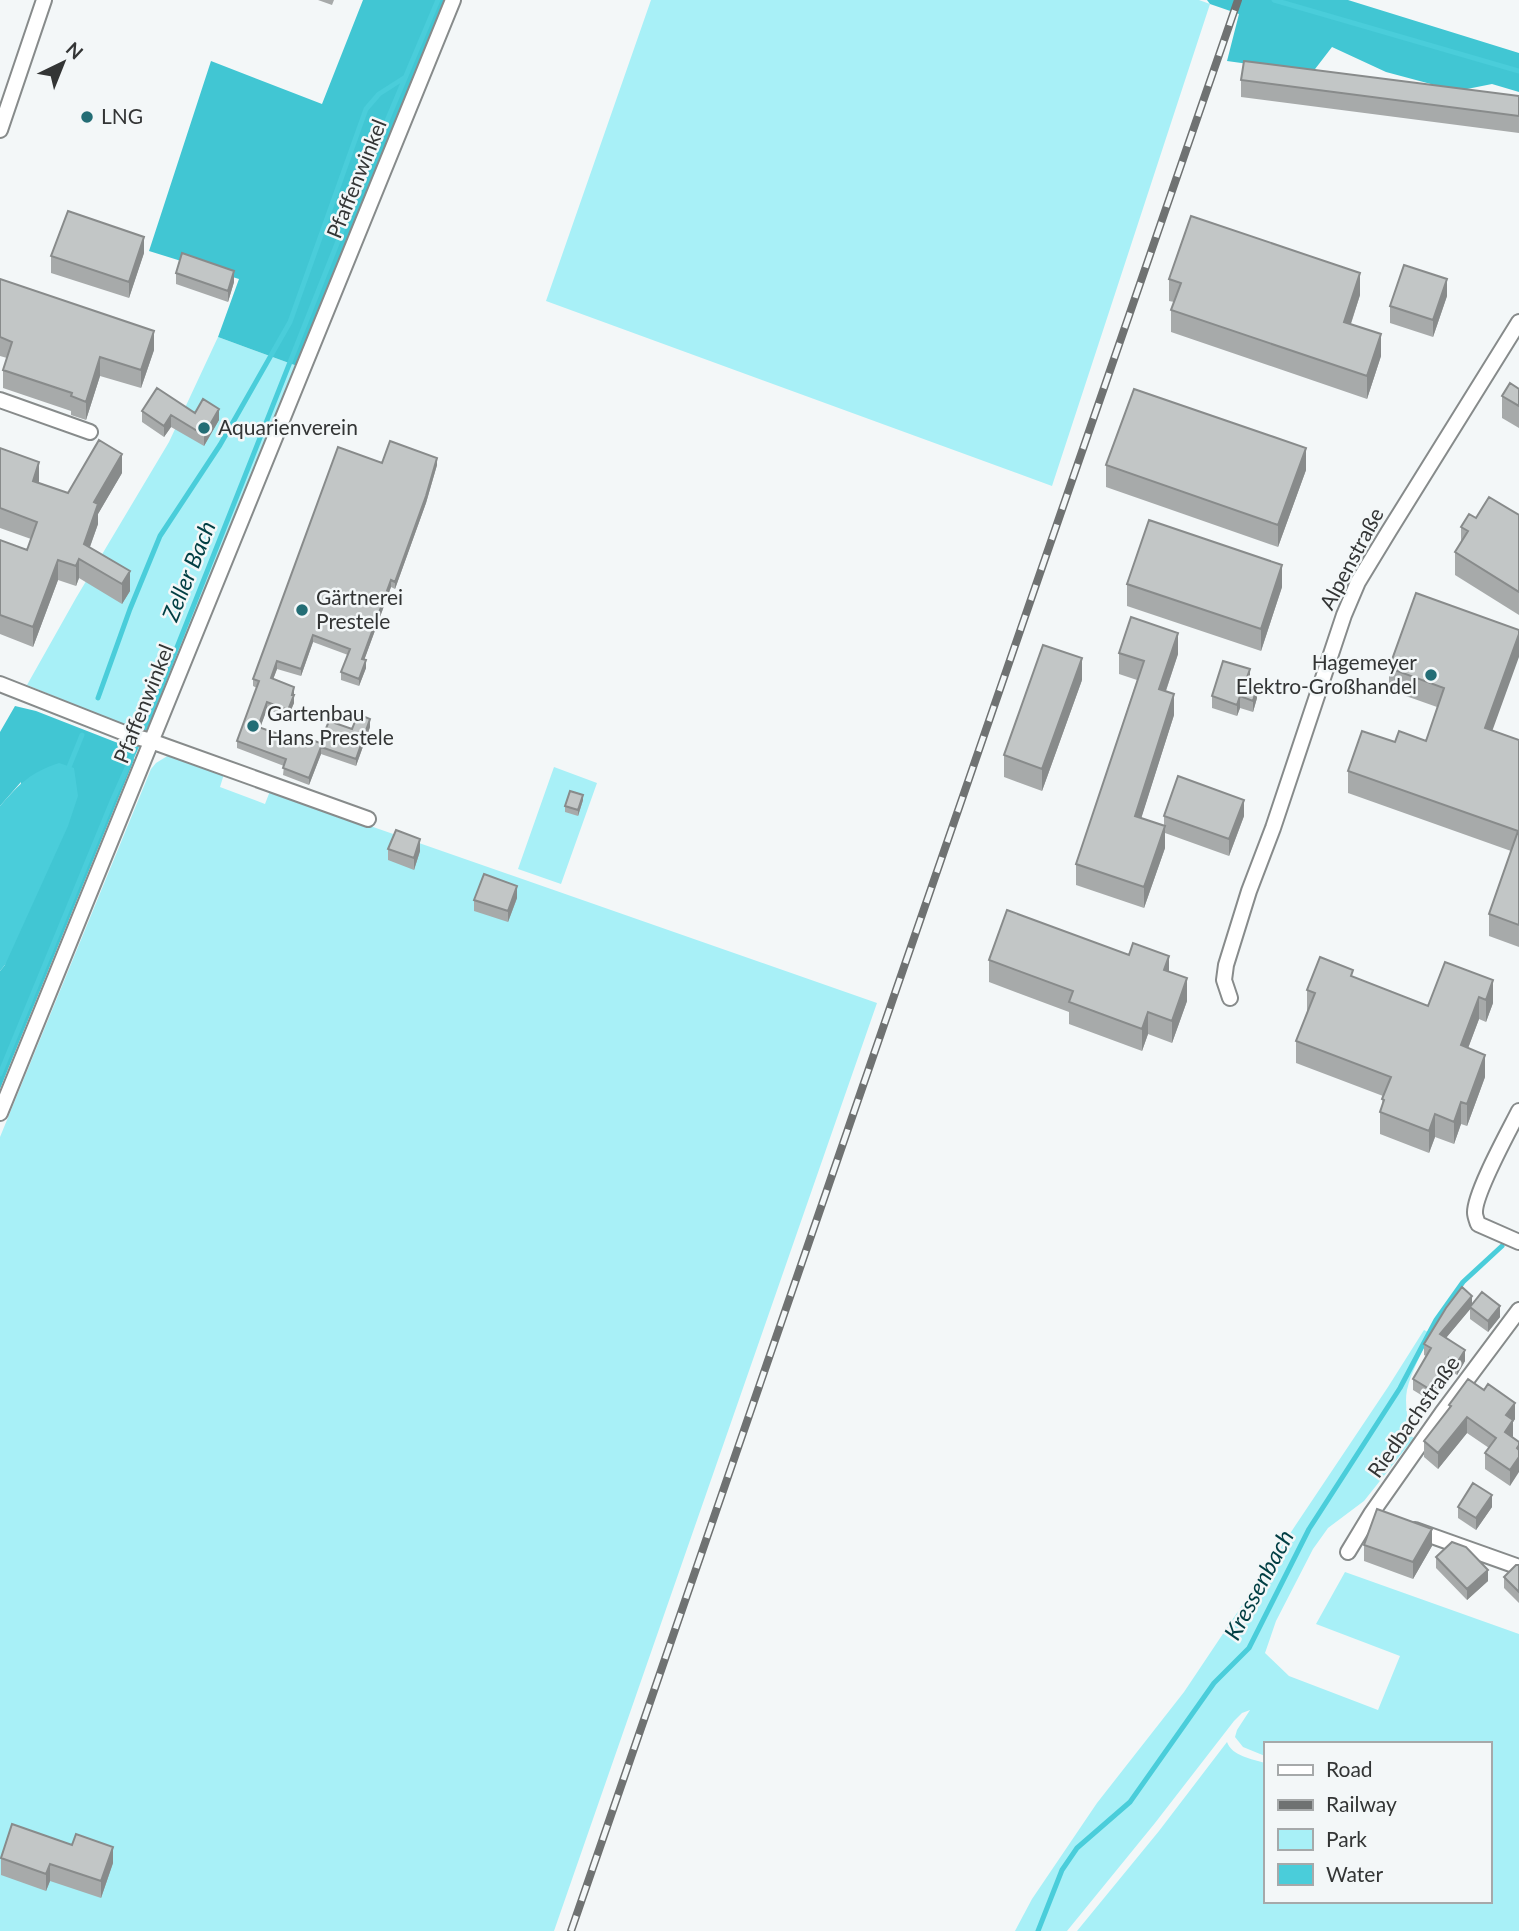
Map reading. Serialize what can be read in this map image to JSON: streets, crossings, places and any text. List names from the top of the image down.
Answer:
{
  "streets": {
    "street": ["Pfaffenwinkel", "Alpenstraße", "Riedbachstraße"]
  },
  "water": ["Zeller Bach", "Kressenbach"],
  "places": [
    "LNG",
    "Aquarienverein",
    "Gärtnerei Prestele",
    "Hagemeyer Elektro-Großhandel",
    "Gartenbau Hans Prestele"
  ],
  "legend": [
    "Road",
    "Railway",
    "Park",
    "Water"
  ],
  "north": "top right"
}
